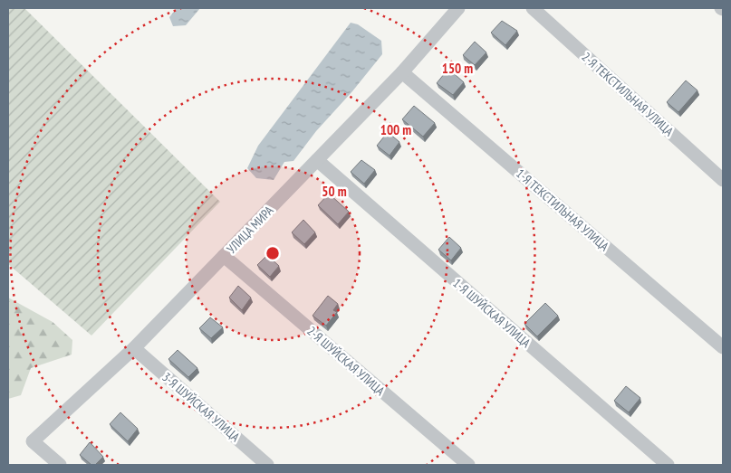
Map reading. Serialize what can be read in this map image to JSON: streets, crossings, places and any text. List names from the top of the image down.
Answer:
{
  "streets": {
    "street": [
      "2-Я ТЕКСТИЛЬНАЯ УЛИЦА",
      "1-Я ТЕКСТИЛЬНАЯ УЛИЦА",
      "УЛИЦА МИРА",
      "1-Я ШУЙСКАЯ УЛИЦА",
      "2-Я ШУЙСКАЯ УЛИЦА",
      "3-Я ШУЙСКАЯ УЛИЦА"
    ]
  },
  "crossings": [
    ["1-Я ТЕКСТИЛЬНАЯ УЛИЦА", "УЛИЦА МИРА"],
    ["УЛИЦА МИРА", "1-Я ШУЙСКАЯ УЛИЦА"],
    ["УЛИЦА МИРА", "2-Я ШУЙСКАЯ УЛИЦА"],
    ["УЛИЦА МИРА", "3-Я ШУЙСКАЯ УЛИЦА"]
  ],
  "rings": ["150 m", "100 m", "50 m"]
}
